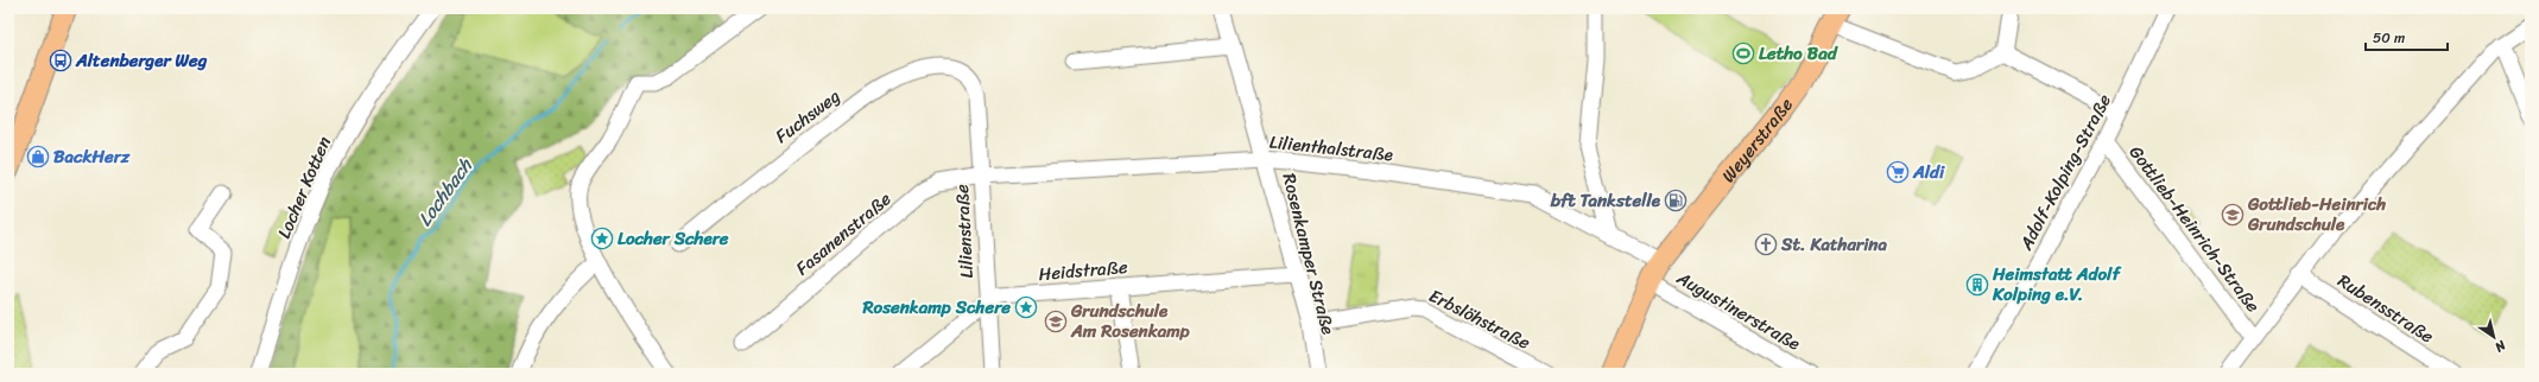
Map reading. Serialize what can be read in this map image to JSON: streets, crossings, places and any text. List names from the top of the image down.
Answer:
{
  "streets": {
    "main road": ["Weyerstraße"],
    "street": [
      "Fuchsweg",
      "Lilienthalstraße",
      "Adolf-Kolping-Straße",
      "Locher Kotten",
      "Gottlieb-Heinrich-Straße",
      "Lilienstraße",
      "Fasanenstraße",
      "Rosenkamper Straße",
      "Heidstraße",
      "Rubensstraße",
      "Augustinerstraße",
      "Erbslöhstraße"
    ]
  },
  "crossings": [
    ["Fuchsweg", "Lilienstraße"],
    ["Weyerstraße", "Lilienthalstraße"],
    ["Weyerstraße", "Augustinerstraße"],
    ["Lilienthalstraße", "Lilienstraße"],
    ["Lilienthalstraße", "Fasanenstraße"],
    ["Lilienthalstraße", "Rosenkamper Straße"],
    ["Adolf-Kolping-Straße", "Gottlieb-Heinrich-Straße"],
    ["Lilienstraße", "Fasanenstraße"],
    ["Lilienstraße", "Heidstraße"],
    ["Rosenkamper Straße", "Heidstraße"],
    ["Rosenkamper Straße", "Erbslöhstraße"]
  ],
  "water": ["Lochbach"],
  "places": {
    "sports": ["Letho Bad"],
    "bus stop": ["Altenberger Weg"],
    "shop": ["BackHerz"],
    "supermarket": ["Aldi"],
    "fuel station": ["bft Tankstelle"],
    "school or university": ["Gottlieb-Heinrich Grundschule", "Grundschule Am Rosenkamp"],
    "place": ["Locher Schere", "Rosenkamp Schere"],
    "church": ["St. Katharina"],
    "building": ["Heimstatt Adolf Kolping e.V."]
  },
  "scale_bar": "50 m",
  "north": "bottom right"
}
